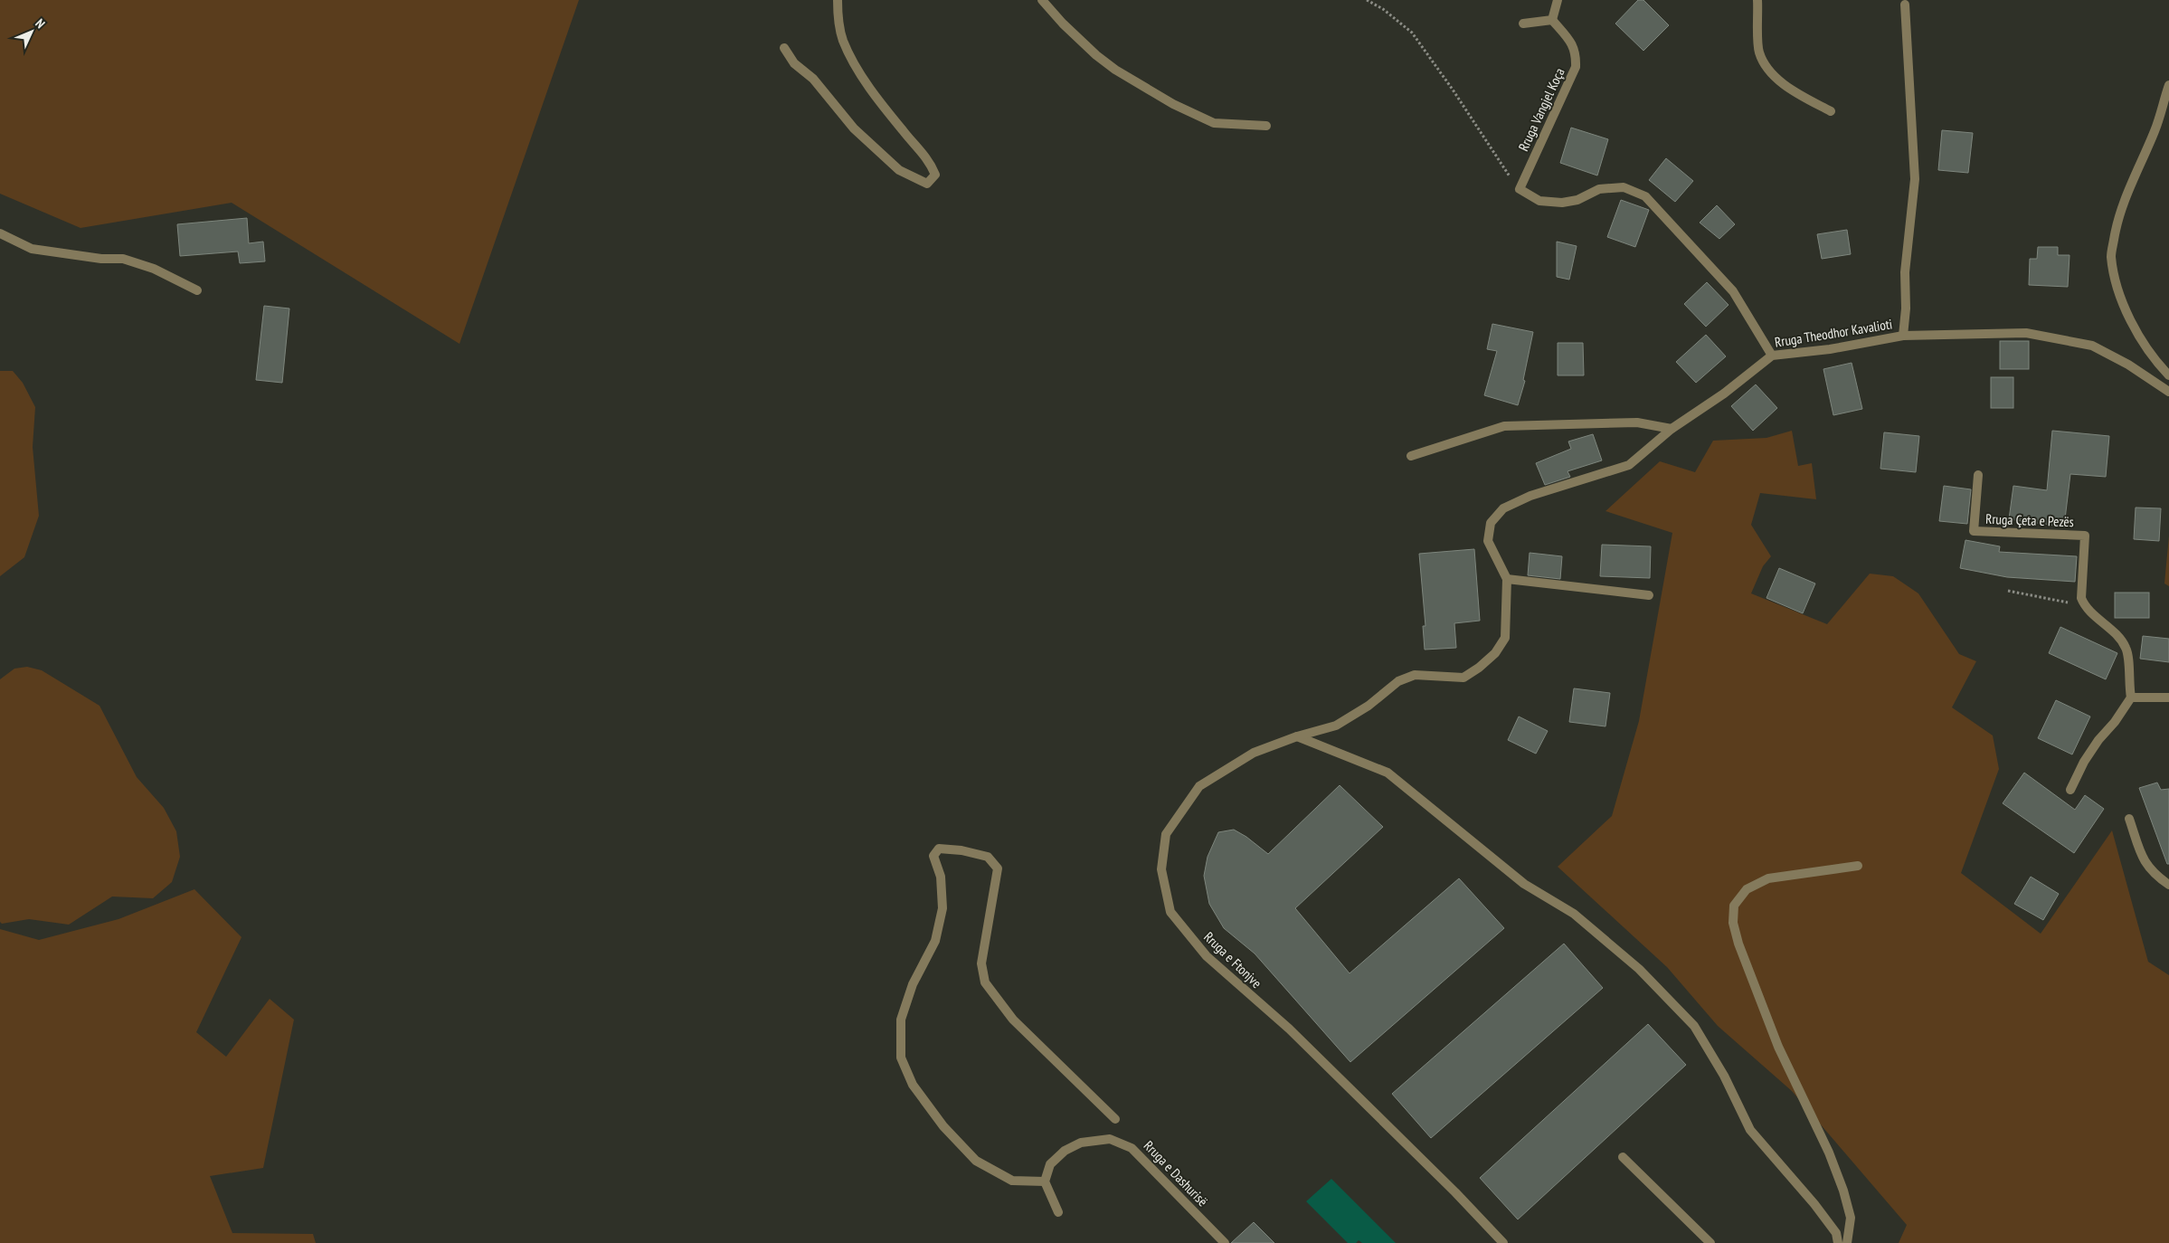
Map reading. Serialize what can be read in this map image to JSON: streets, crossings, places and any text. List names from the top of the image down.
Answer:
{
  "streets": {
    "street": [
      "Rruga Vangjel Koça",
      "Rruga Theodhor Kavalioti",
      "Rruga Çeta e Pezës",
      "Rruga e Ftonjve",
      "Rruga e Dashurisë"
    ]
  },
  "crossings": [
    ["Rruga Theodhor Kavalioti", "Rruga e Ftonjve"]
  ],
  "north": "top right"
}
